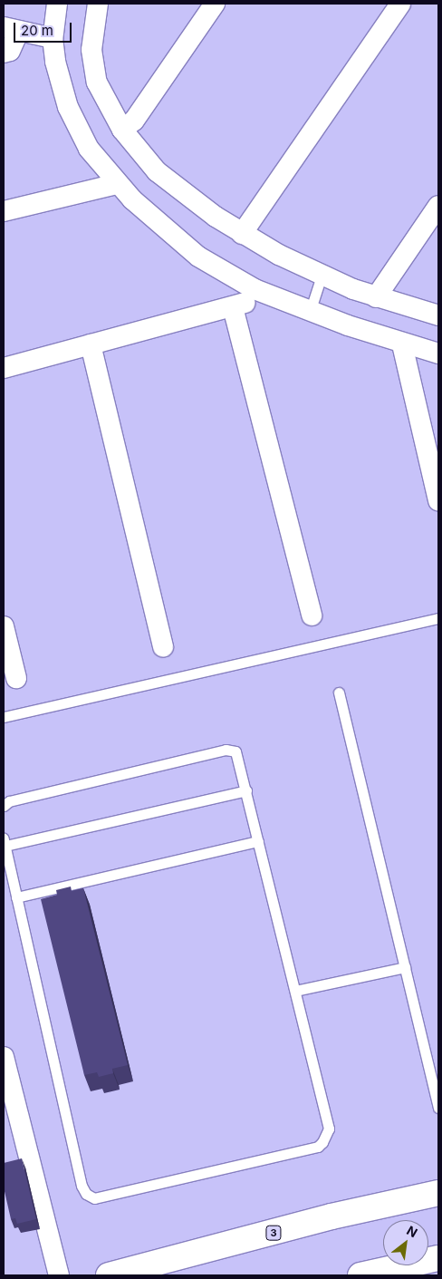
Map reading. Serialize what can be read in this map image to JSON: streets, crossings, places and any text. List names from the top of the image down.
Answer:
{
  "streets": {
    "highway": ["3"]
  },
  "scale_bar": "20 m",
  "north": "top right"
}
